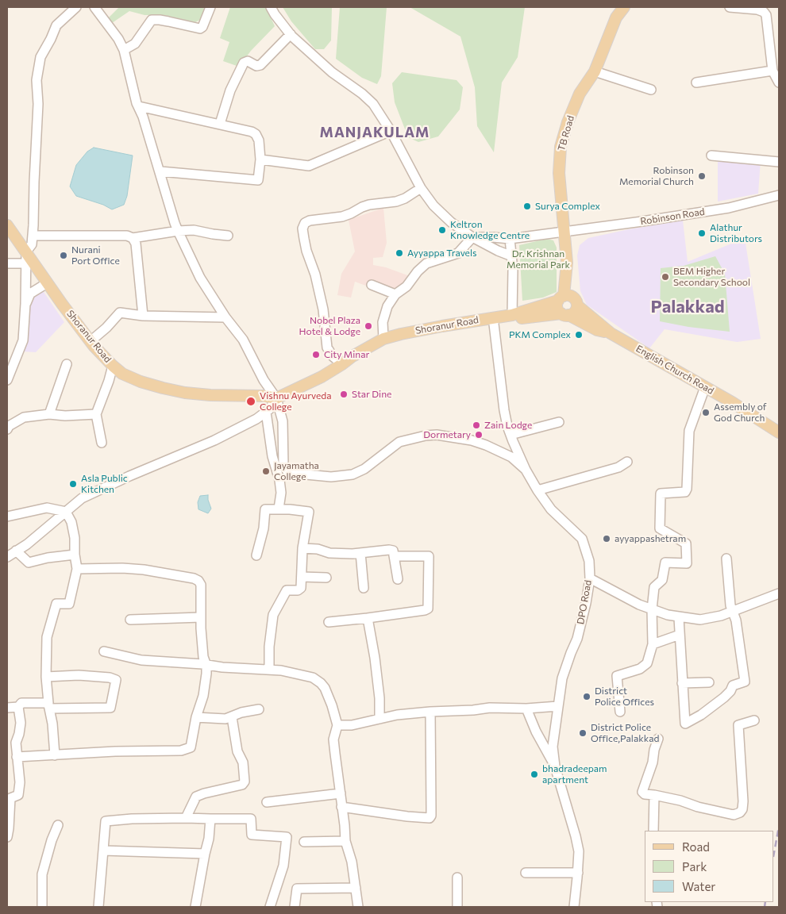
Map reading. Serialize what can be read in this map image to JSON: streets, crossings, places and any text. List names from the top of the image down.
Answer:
{
  "streets": {
    "main road": ["TB Road", "Shoranur Road", "English Church Road"],
    "street": ["Robinson Road", "DPO Road"]
  },
  "crossings": [
    ["TB Road", "Robinson Road"],
    ["TB Road", "Shoranur Road"],
    ["TB Road", "English Church Road"],
    ["Shoranur Road", "English Church Road"],
    ["Shoranur Road", "DPO Road"]
  ],
  "districts": ["MANJAKULAM", "Palakkad"],
  "parks": ["Dr. Krishnan Memorial Park"],
  "places": [
    "Robinson Memorial Church",
    "Surya Complex",
    "Keltron Knowledge Centre",
    "Alathur Distributors",
    "Ayyappa Travels",
    "Nurani Port Office",
    "BEM Higher Secondary School",
    "Nobel Plaza Hotel & Lodge",
    "PKM Complex",
    "City Minar",
    "Star Dine",
    "Vishnu Ayurveda College",
    "Assembly of God Church",
    "Zain Lodge",
    "Dormetary",
    "Jayamatha College",
    "Asla Public Kitchen",
    "ayyappashetram",
    "District Police Offices",
    "District Police Office,Palakkad",
    "bhadradeepam apartment"
  ],
  "legend": ["Road", "Park", "Water"]
}
